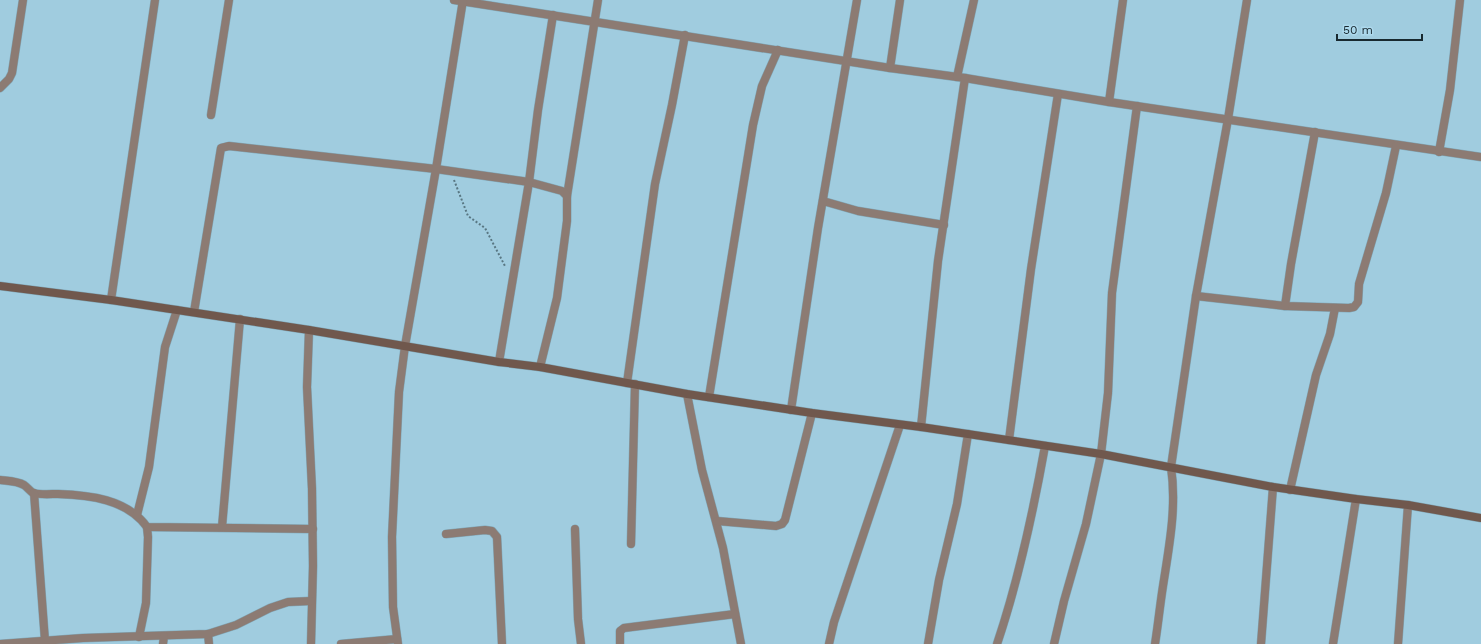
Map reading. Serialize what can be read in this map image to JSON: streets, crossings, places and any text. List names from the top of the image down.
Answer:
{
  "scale_bar": "50 m"
}
